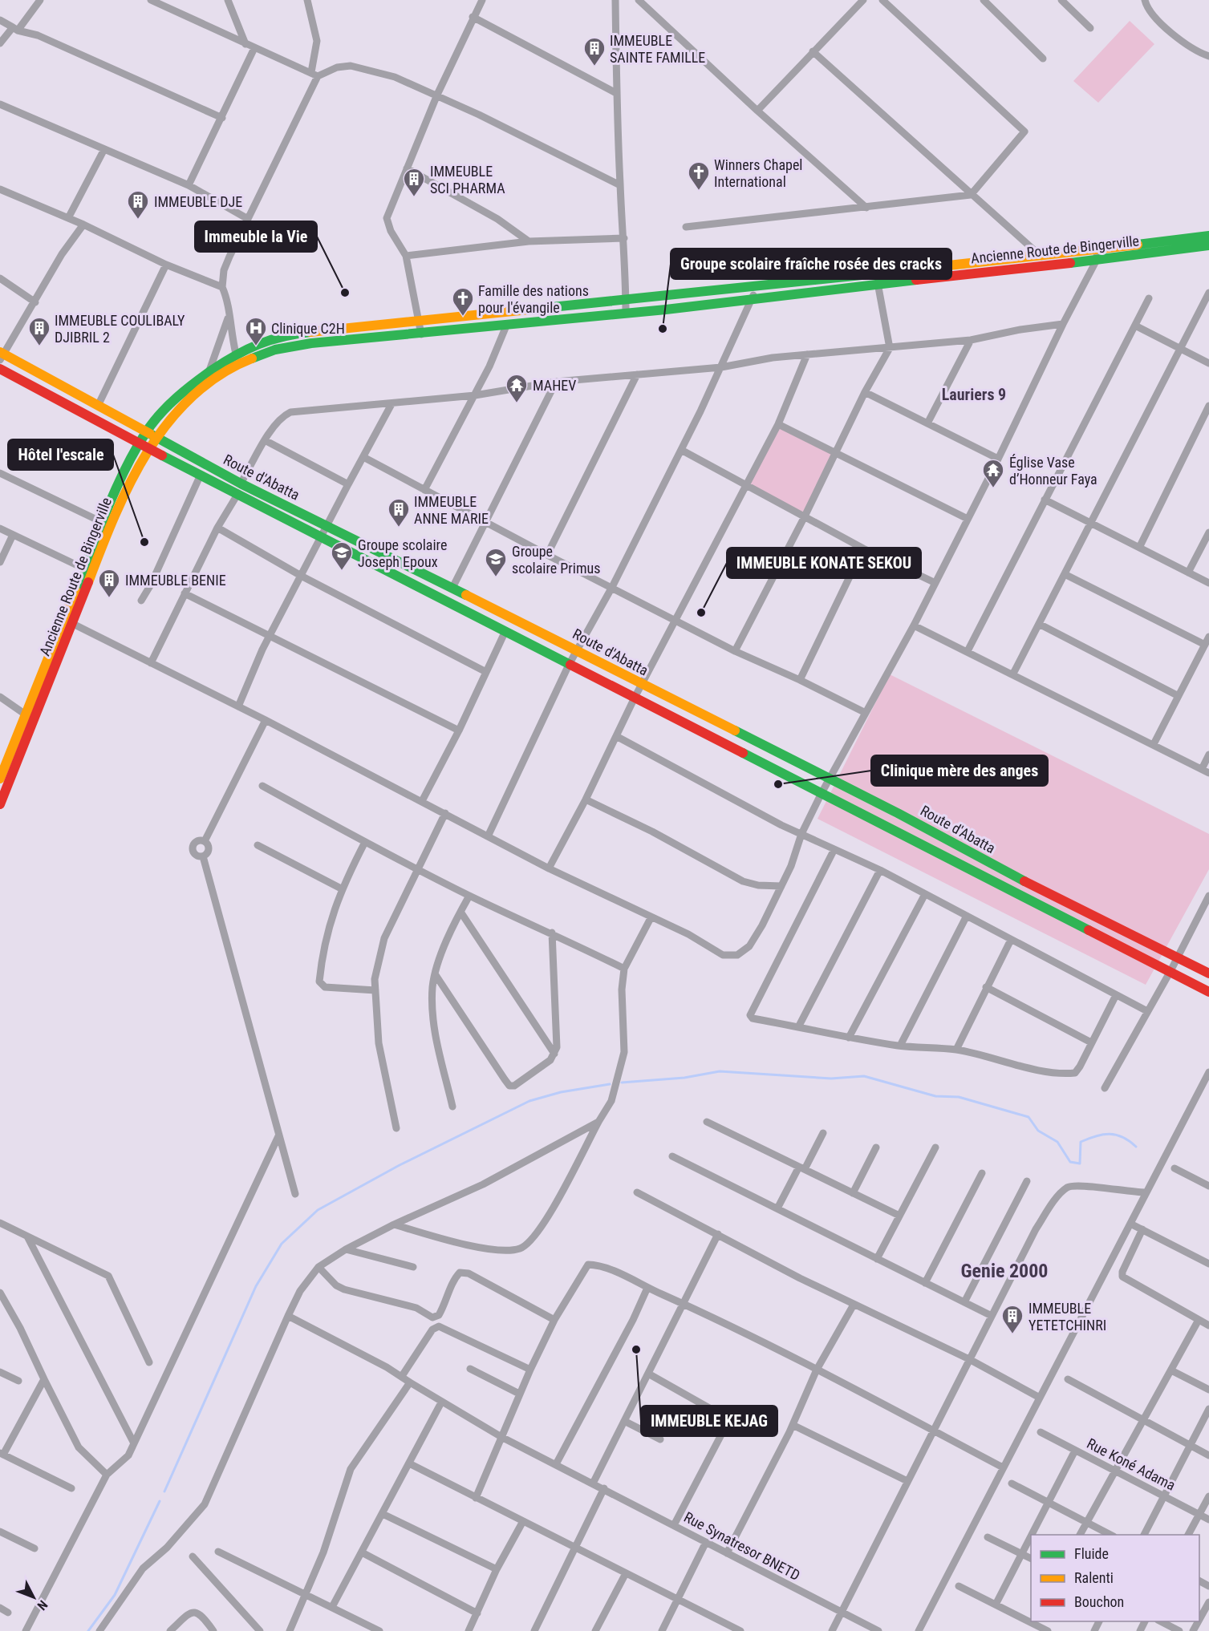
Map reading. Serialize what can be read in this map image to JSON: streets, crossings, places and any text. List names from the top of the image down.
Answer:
{
  "streets": {
    "street": [
      "Ancienne Route de Bingerville",
      "Route d'Abatta",
      "Rue Koné Adama",
      "Rue Synatresor BNETD"
    ]
  },
  "crossings": [
    ["Ancienne Route de Bingerville", "Route d'Abatta"]
  ],
  "districts": ["Lauriers 9", "Genie 2000"],
  "places": {
    "building": [
      "IMMEUBLE SAINTE FAMILLE",
      "IMMEUBLE SCI PHARMA",
      "IMMEUBLE DJE",
      "IMMEUBLE COULIBALY DJIBRIL 2",
      "IMMEUBLE ANNE MARIE",
      "IMMEUBLE BENIE",
      "IMMEUBLE YETETCHINRI"
    ],
    "church": ["Winners Chapel International", "Famille des nations pour l'évangile"],
    "other": [
      "Immeuble la Vie",
      "Groupe scolaire fraîche rosée des cracks",
      "Hôtel l'escale",
      "IMMEUBLE KONATE SEKOU",
      "Clinique mère des anges",
      "IMMEUBLE KEJAG"
    ],
    "hospital": ["Clinique C2H"],
    "temple": ["MAHEV", "Église Vase d’Honneur Faya"],
    "school or university": ["Groupe scolaire Joseph Epoux", "Groupe scolaire Primus"]
  },
  "legend": ["Fluide", "Ralenti", "Bouchon"],
  "north": "bottom right"
}
